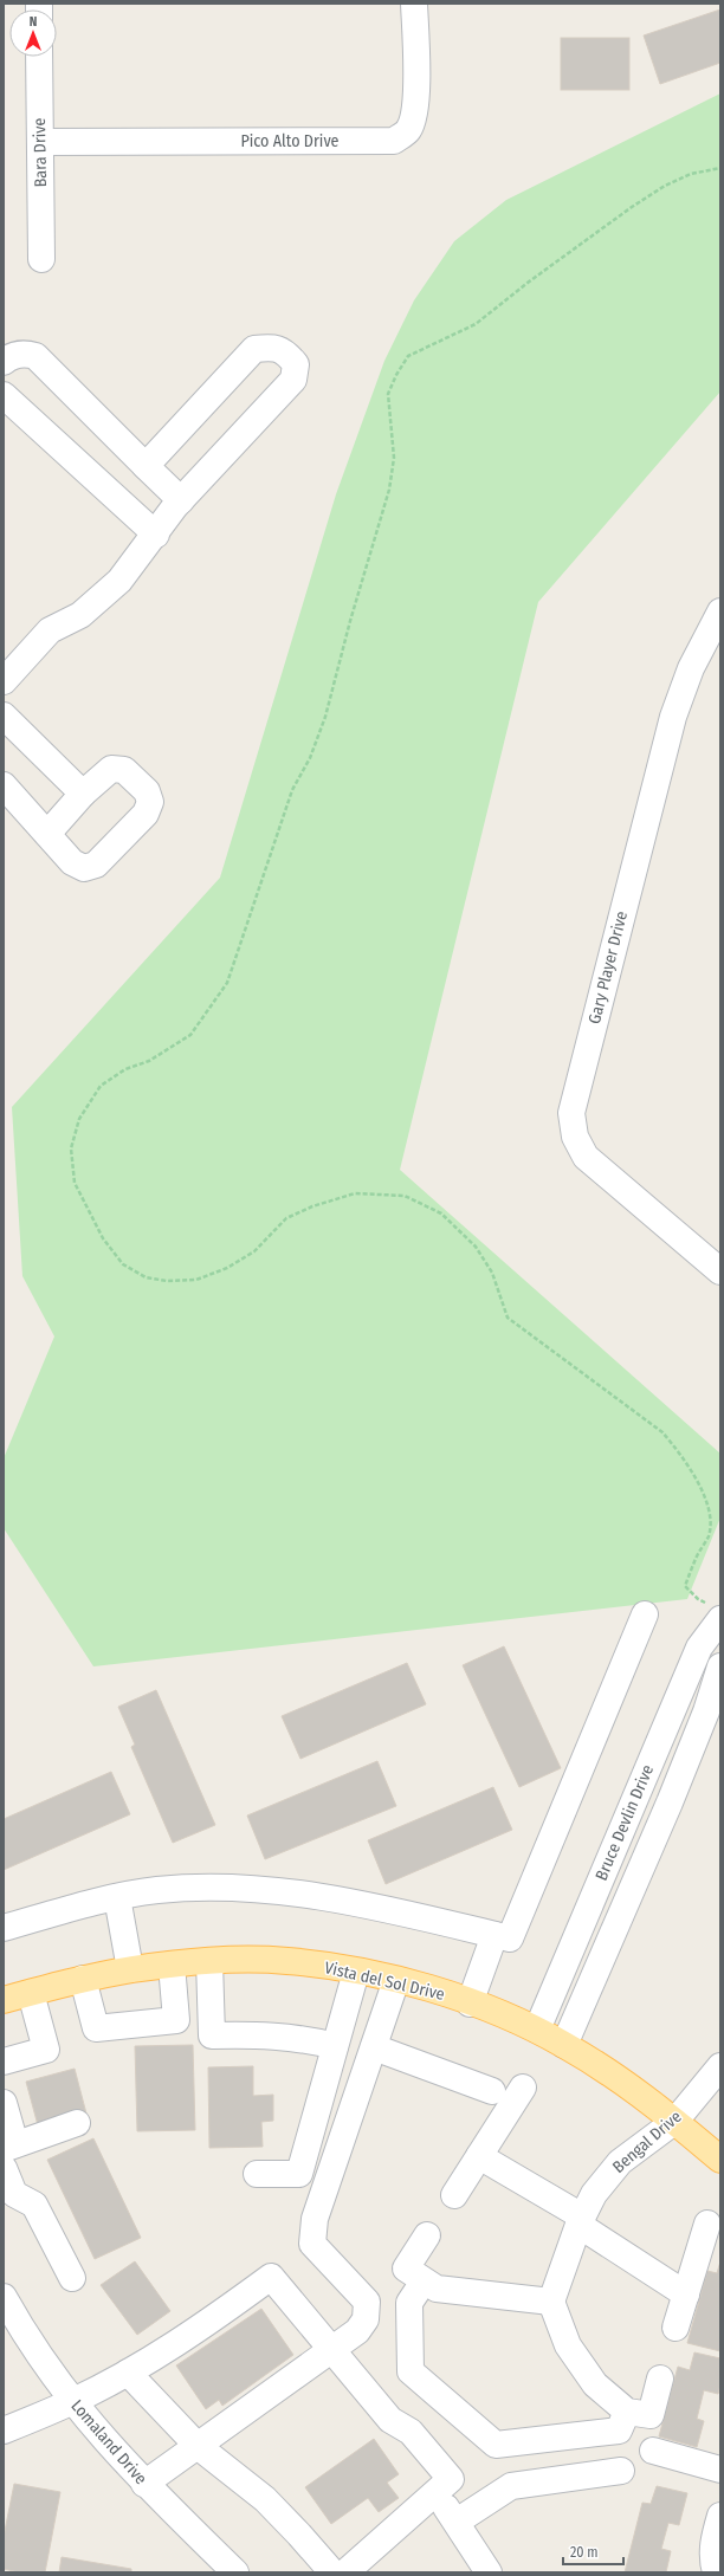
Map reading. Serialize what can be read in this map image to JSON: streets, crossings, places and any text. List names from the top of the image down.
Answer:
{
  "streets": {
    "main road": ["Vista del Sol Drive"],
    "street": [
      "Pico Alto Drive",
      "Bara Drive",
      "Gary Player Drive",
      "Bruce Devlin Drive",
      "Bengal Drive",
      "Lomaland Drive"
    ]
  },
  "crossings": [
    ["Pico Alto Drive", "Bara Drive"],
    ["Bruce Devlin Drive", "Vista del Sol Drive"],
    ["Vista del Sol Drive", "Bengal Drive"]
  ],
  "scale_bar": "20 m",
  "north": "top"
}
